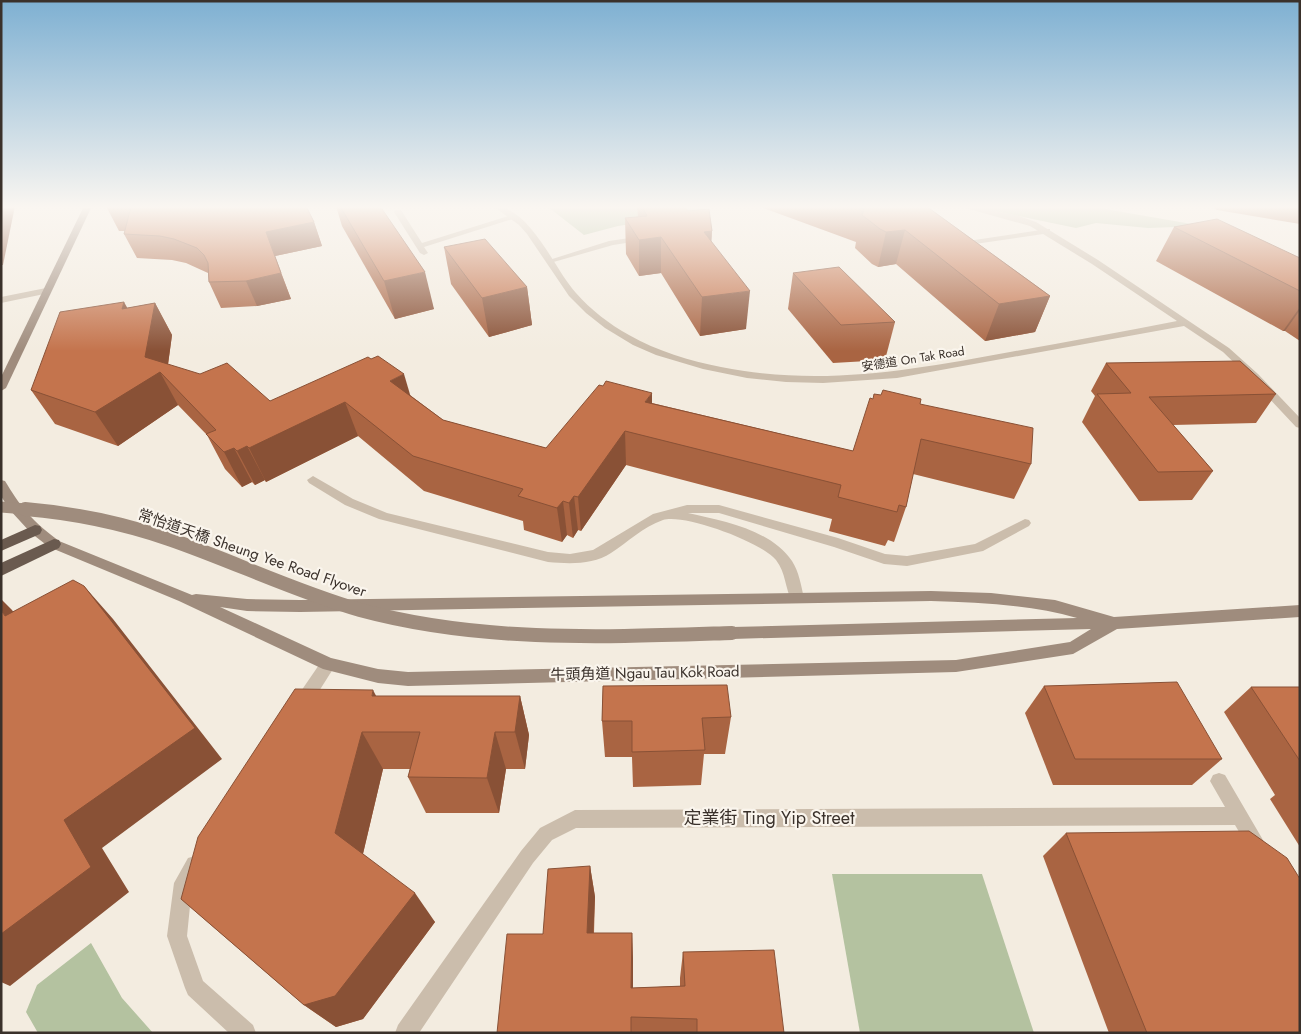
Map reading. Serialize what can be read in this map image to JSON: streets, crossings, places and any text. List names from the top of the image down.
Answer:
{
  "streets": {
    "main road": ["常怡道天橋 Sheung Yee Road Flyover", "牛頭角道 Ngau Tau Kok Road"],
    "street": ["安德道 On Tak Road", "定業街 Ting Yip Street"]
  },
  "crossings": [
    ["常怡道天橋 Sheung Yee Road Flyover", "牛頭角道 Ngau Tau Kok Road"]
  ]
}
